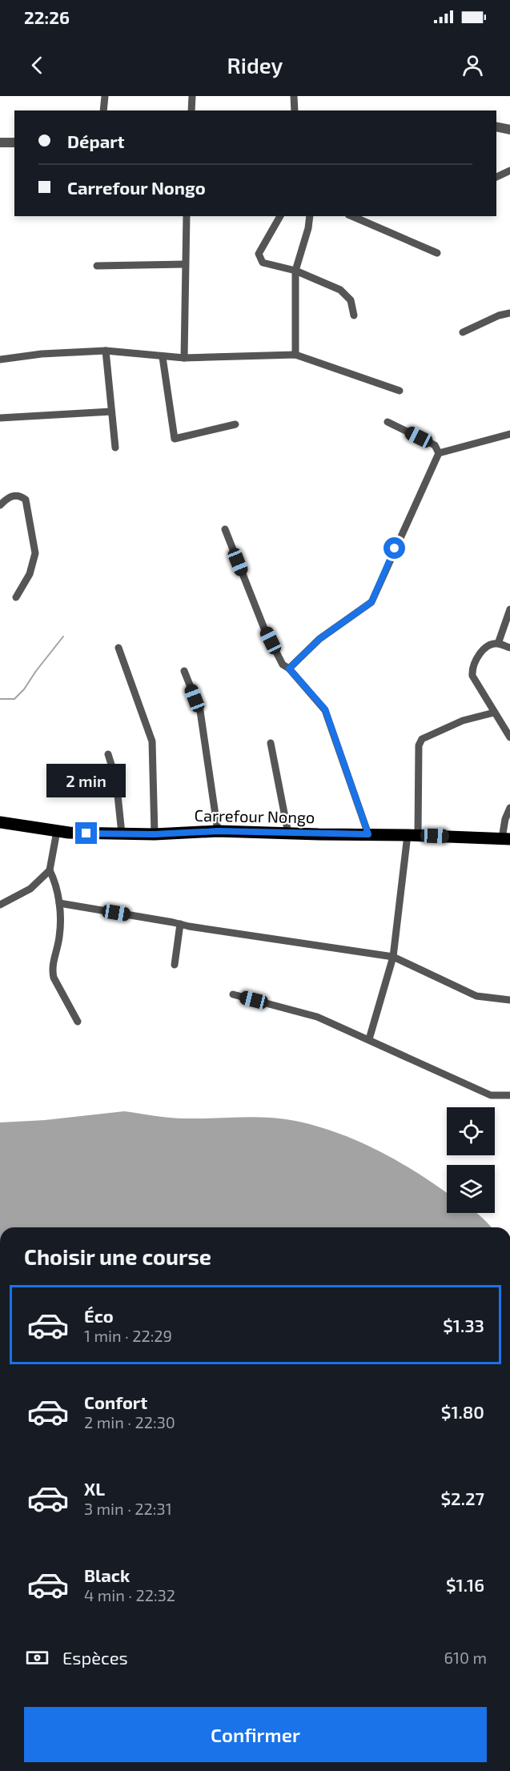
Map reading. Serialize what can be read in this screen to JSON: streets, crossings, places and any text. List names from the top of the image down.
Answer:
{
  "streets": {
    "main road": ["Carrefour Nongo"]
  },
  "page": {
    "status": "22:26",
    "header": "Ridey",
    "banner": ["Départ", "Carrefour Nongo"],
    "bubble": "2 min",
    "heading": "Choisir une course",
    "list": [
      {
        "name": "Éco",
        "note": "1 min · 22:29",
        "value": "$1.33"
      },
      {
        "name": "Confort",
        "note": "2 min · 22:30",
        "value": "$1.80"
      },
      {
        "name": "XL",
        "note": "3 min · 22:31",
        "value": "$2.27"
      },
      {
        "name": "Black",
        "note": "4 min · 22:32",
        "value": "$1.16"
      }
    ],
    "pay": ["Espèces", "610 m"],
    "buttons": "Confirmer"
  }
}
